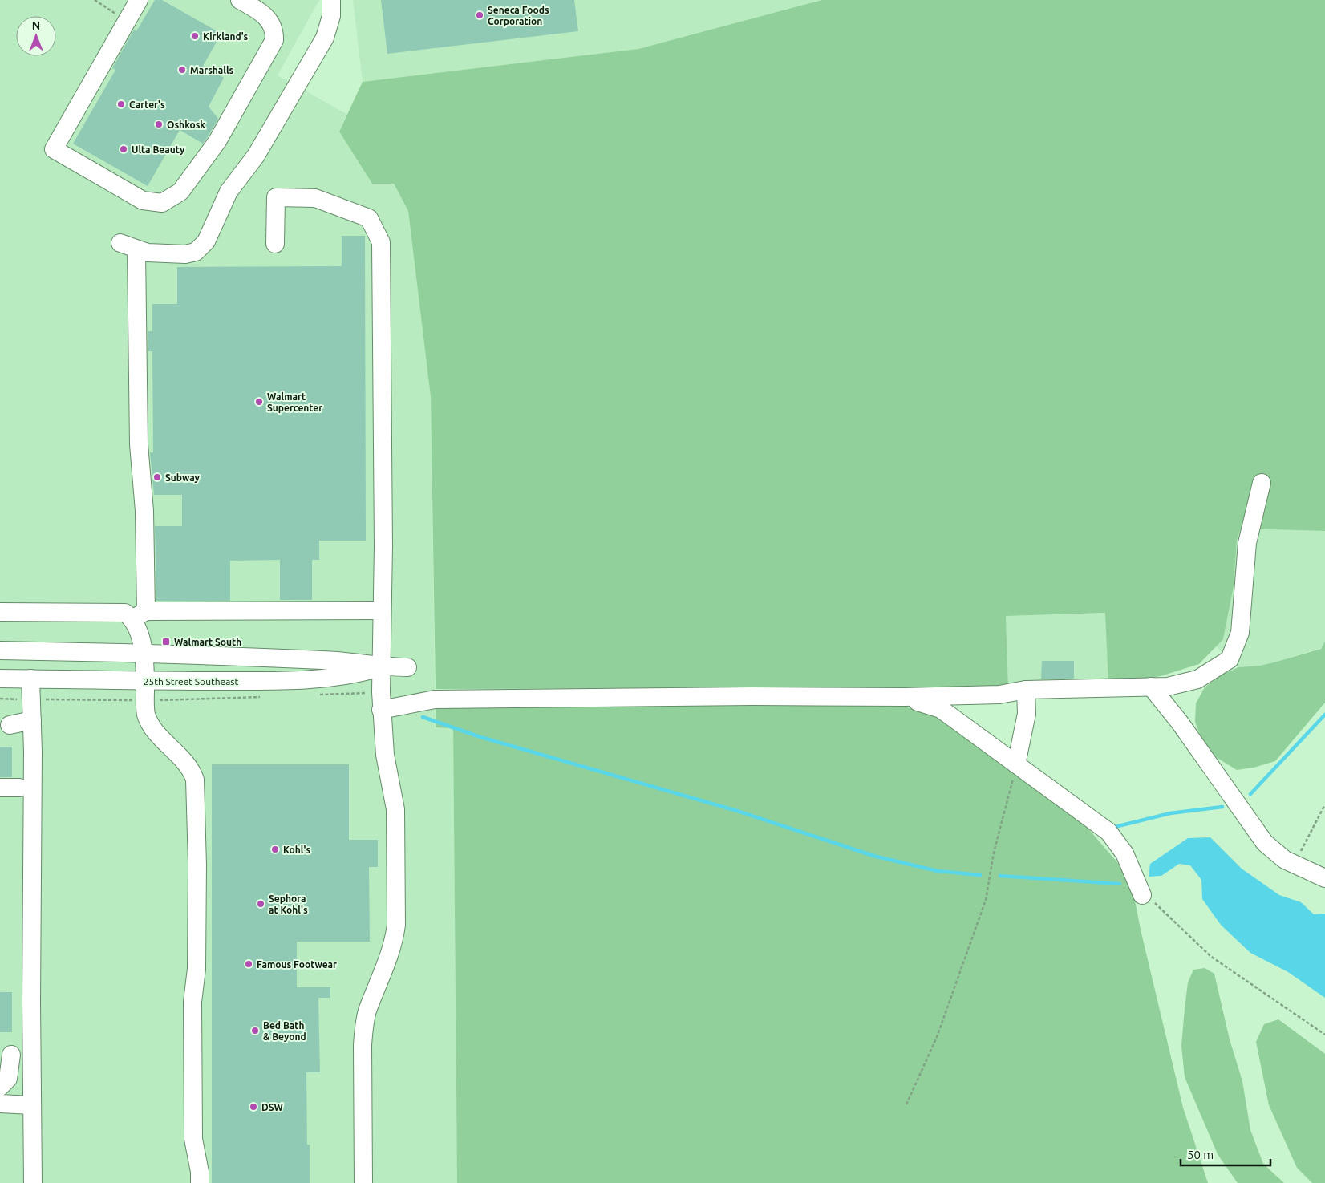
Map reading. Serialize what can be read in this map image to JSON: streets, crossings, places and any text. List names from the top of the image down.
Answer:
{
  "streets": {
    "street": ["25th Street Southeast"]
  },
  "places": {
    "other": [
      "Seneca Foods Corporation",
      "Kirkland's",
      "Marshalls",
      "Carter's",
      "Oshkosk",
      "Ulta Beauty",
      "Walmart Supercenter",
      "Subway",
      "Kohl's",
      "Sephora at Kohl's",
      "Famous Footwear",
      "Bed Bath & Beyond",
      "DSW"
    ],
    "transit": ["Walmart South"]
  },
  "scale_bar": "50 m",
  "north": "top"
}
